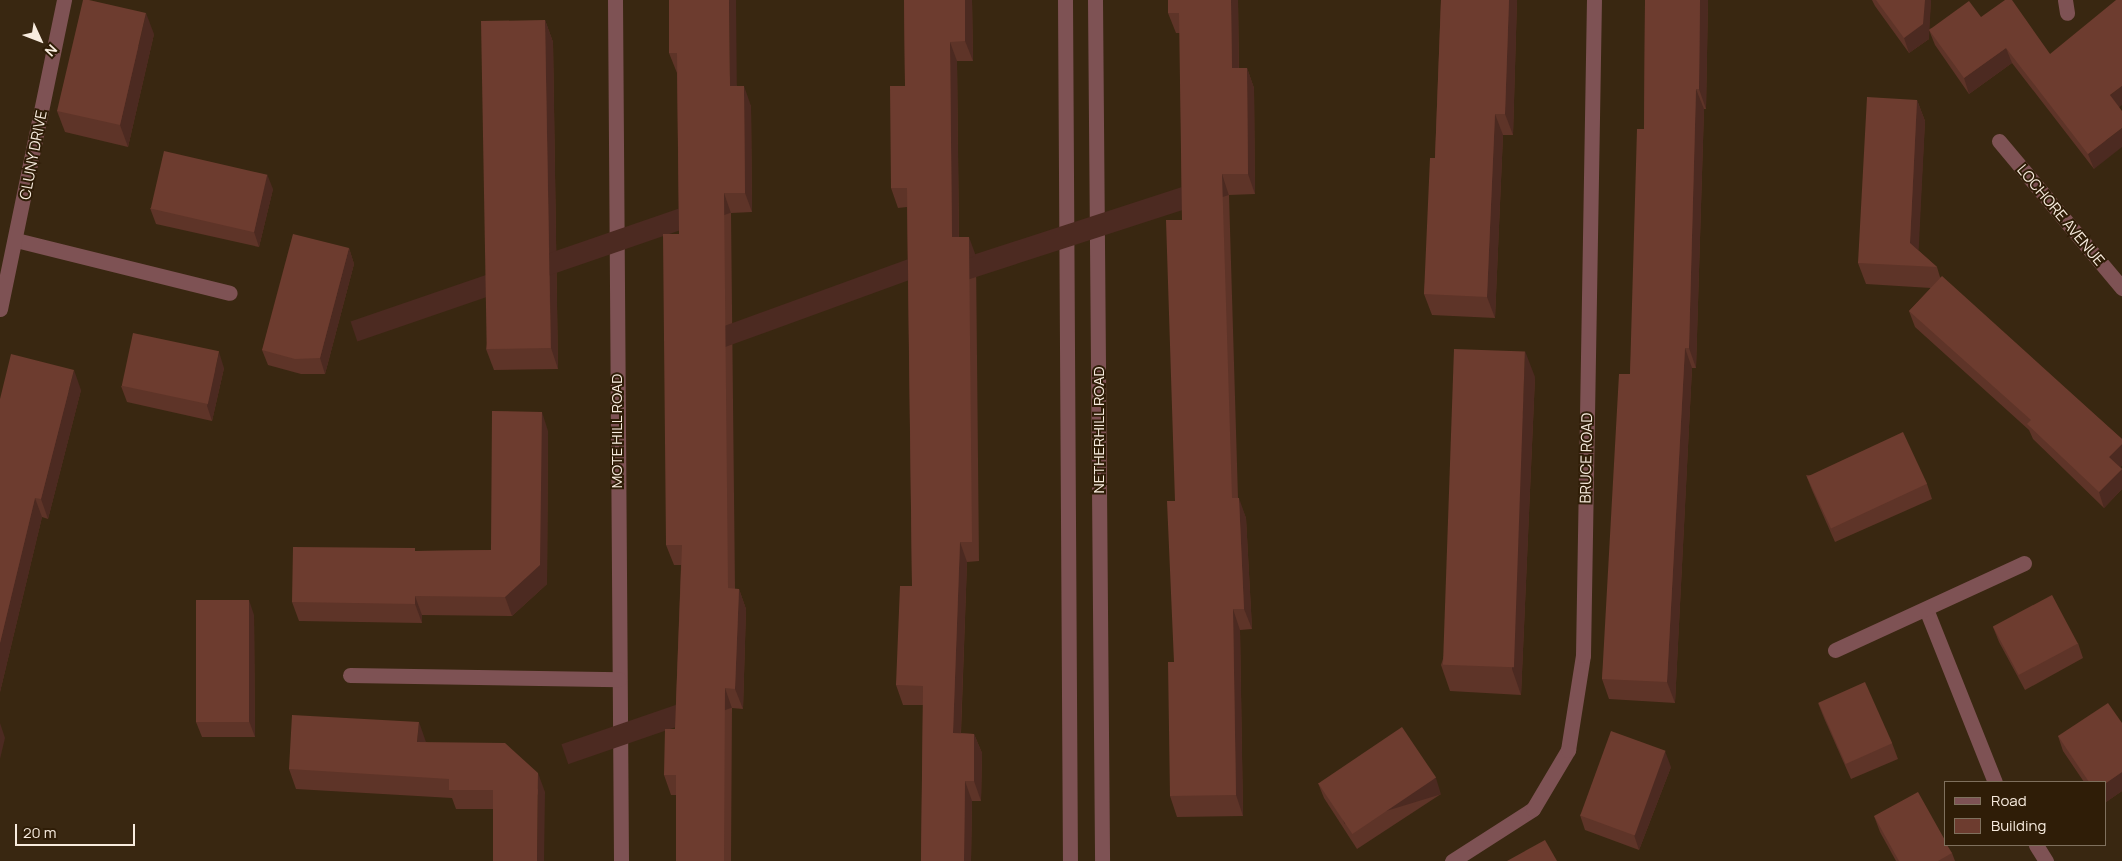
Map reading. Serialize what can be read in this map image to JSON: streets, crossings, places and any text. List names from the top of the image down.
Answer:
{
  "streets": {
    "street": [
      "CLUNY DRIVE",
      "LOCHORE AVENUE",
      "NETHERHILL ROAD",
      "MOTE HILL ROAD",
      "BRUCE ROAD"
    ]
  },
  "legend": ["Road", "Building"],
  "scale_bar": "20 m",
  "north": "bottom right"
}
